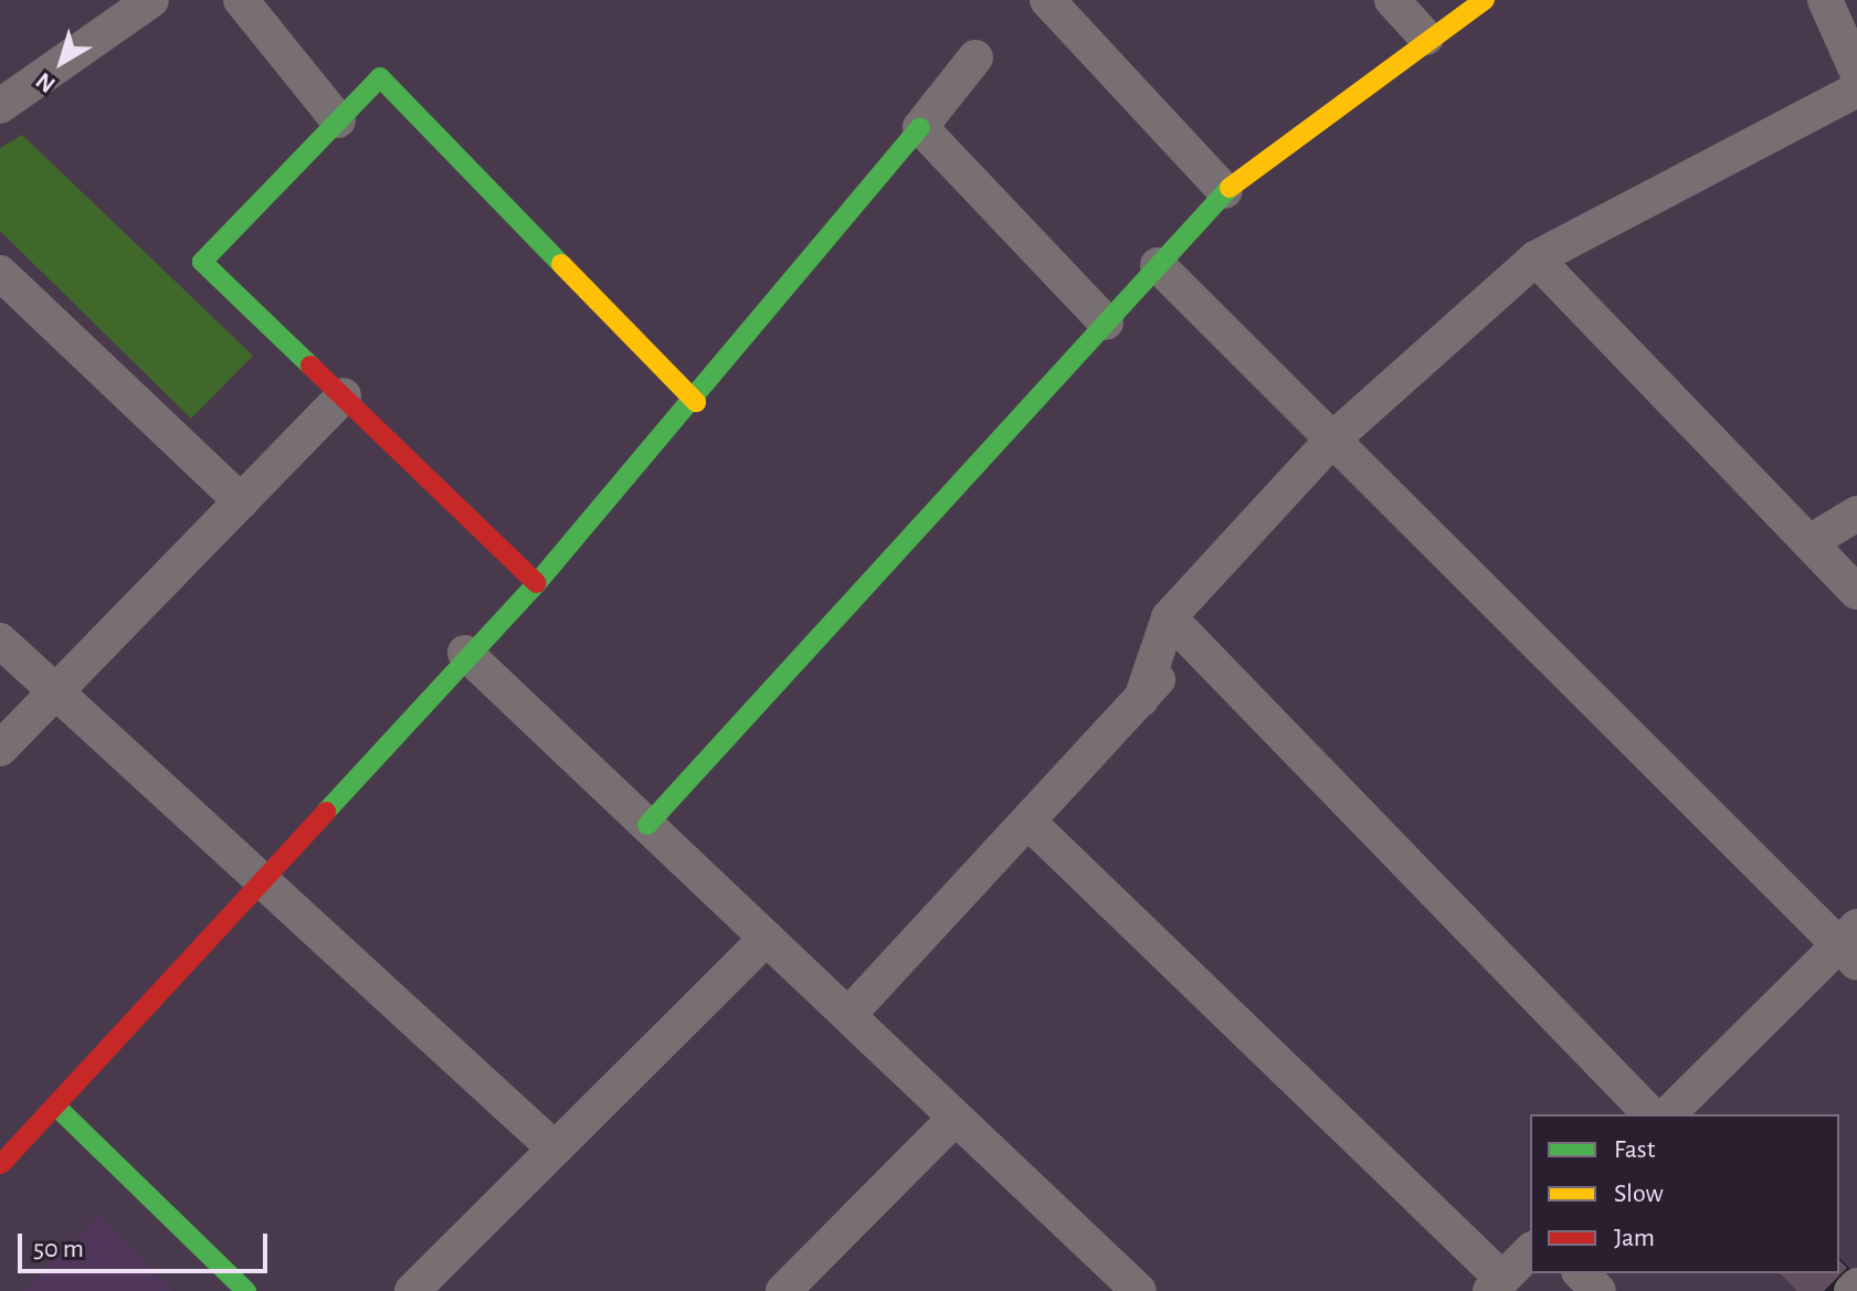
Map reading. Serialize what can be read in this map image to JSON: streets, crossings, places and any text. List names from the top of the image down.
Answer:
{
  "legend": ["Fast", "Slow", "Jam"],
  "scale_bar": "50 m",
  "north": "bottom left"
}
